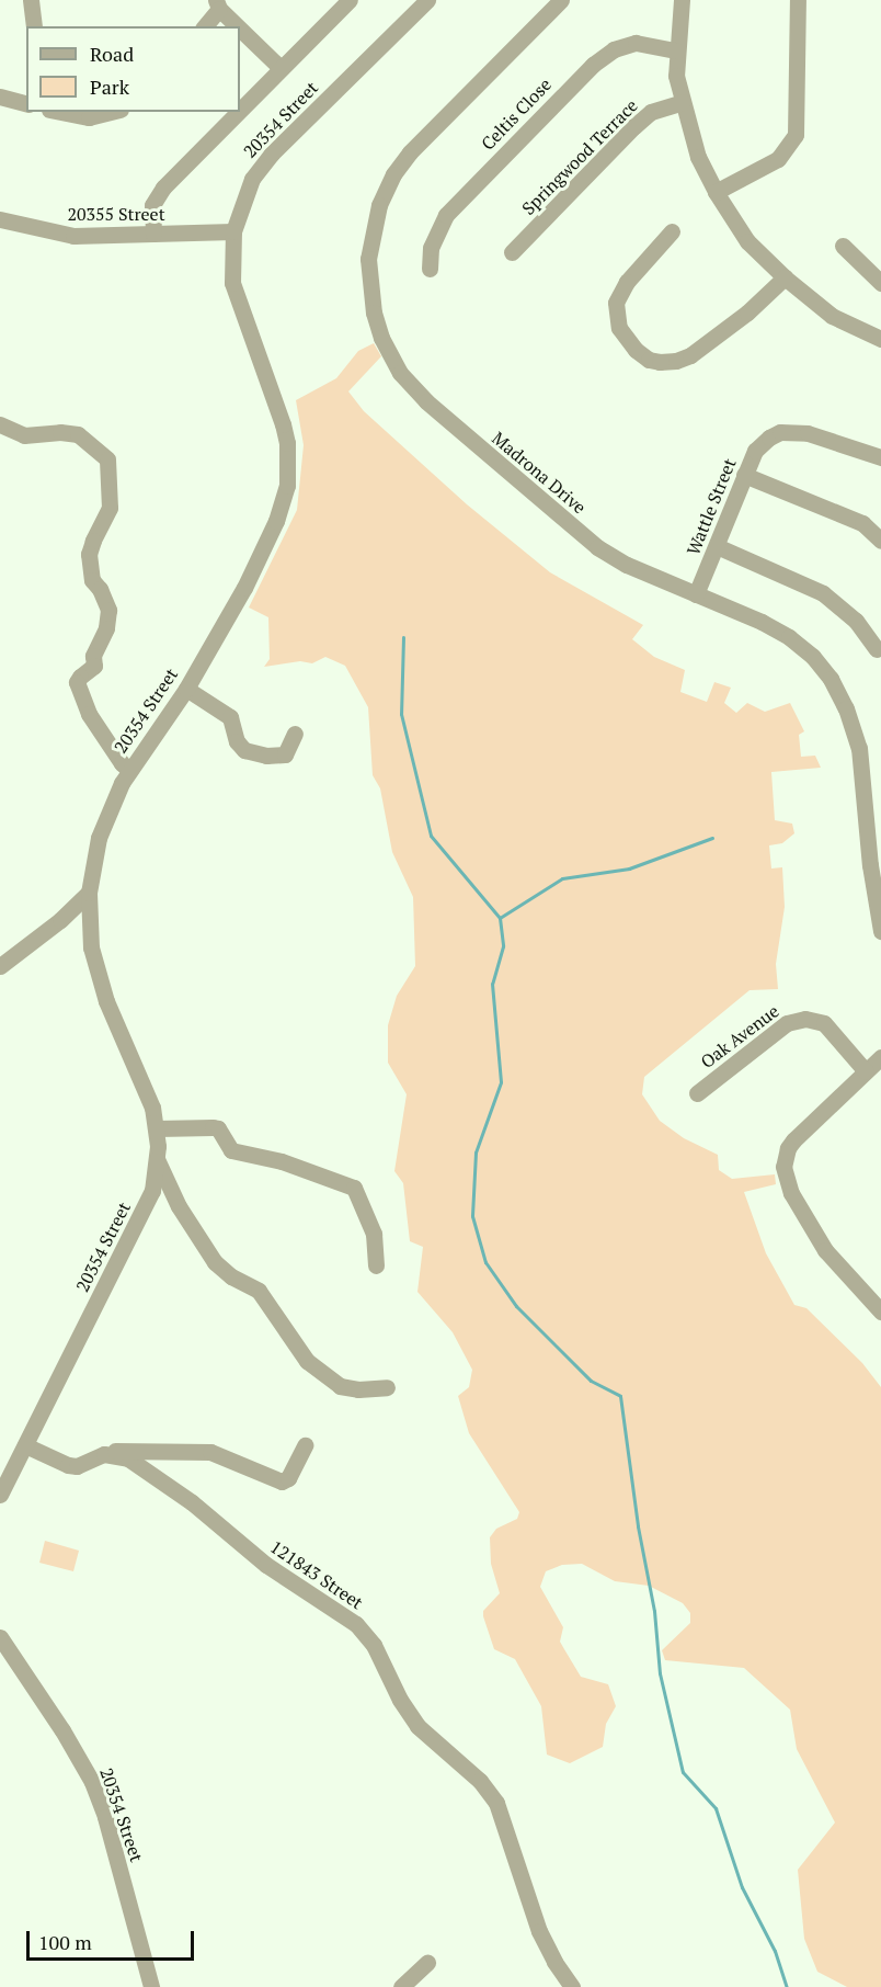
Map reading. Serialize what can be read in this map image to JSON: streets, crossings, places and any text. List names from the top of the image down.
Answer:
{
  "streets": {
    "street": [
      "Celtis Close",
      "20354 Street",
      "Springwood Terrace",
      "20355 Street",
      "Madrona Drive",
      "Wattle Street",
      "Oak Avenue",
      "121843 Street"
    ]
  },
  "crossings": [
    ["20354 Street", "20355 Street"],
    ["Madrona Drive", "Wattle Street"]
  ],
  "legend": ["Road", "Park"],
  "scale_bar": "100 m"
}
